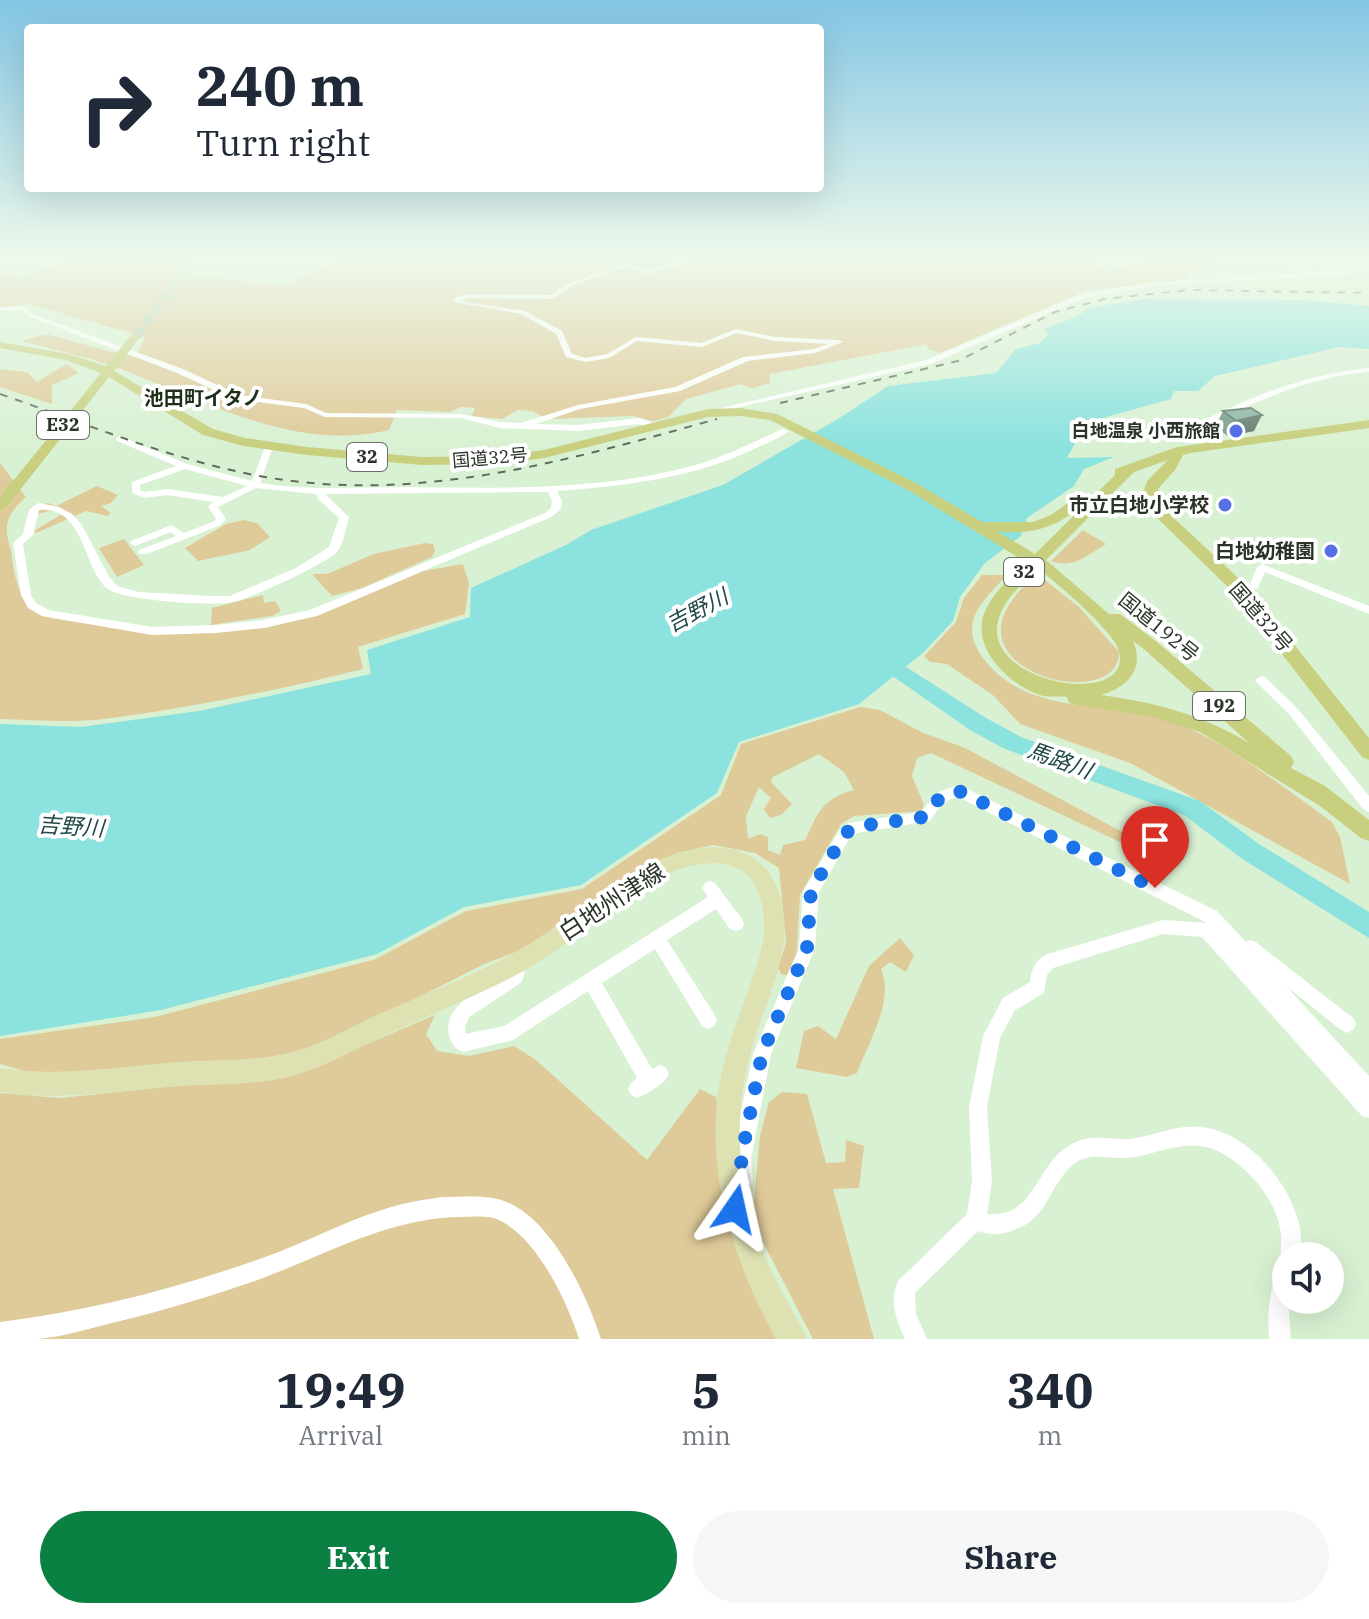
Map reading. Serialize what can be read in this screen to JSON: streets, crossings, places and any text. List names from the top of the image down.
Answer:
{
  "streets": {
    "highway": [
      "E32",
      "32",
      "国道32号",
      "国道192号",
      "192"
    ],
    "main road": ["白地州津線"]
  },
  "crossings": [
    ["国道32号", "国道192号"]
  ],
  "districts": ["池田町イタノ"],
  "water": ["吉野川", "馬路川"],
  "places": ["白地温泉 小西旅館", "市立白地小学校", "白地幼稚園"],
  "page": {
    "turn": ["240 m", "Turn right"],
    "eta": [
      "19:49",
      "Arrival",
      "5",
      "min",
      "340",
      "m"
    ],
    "buttons": ["Exit", "Share"]
  }
}
